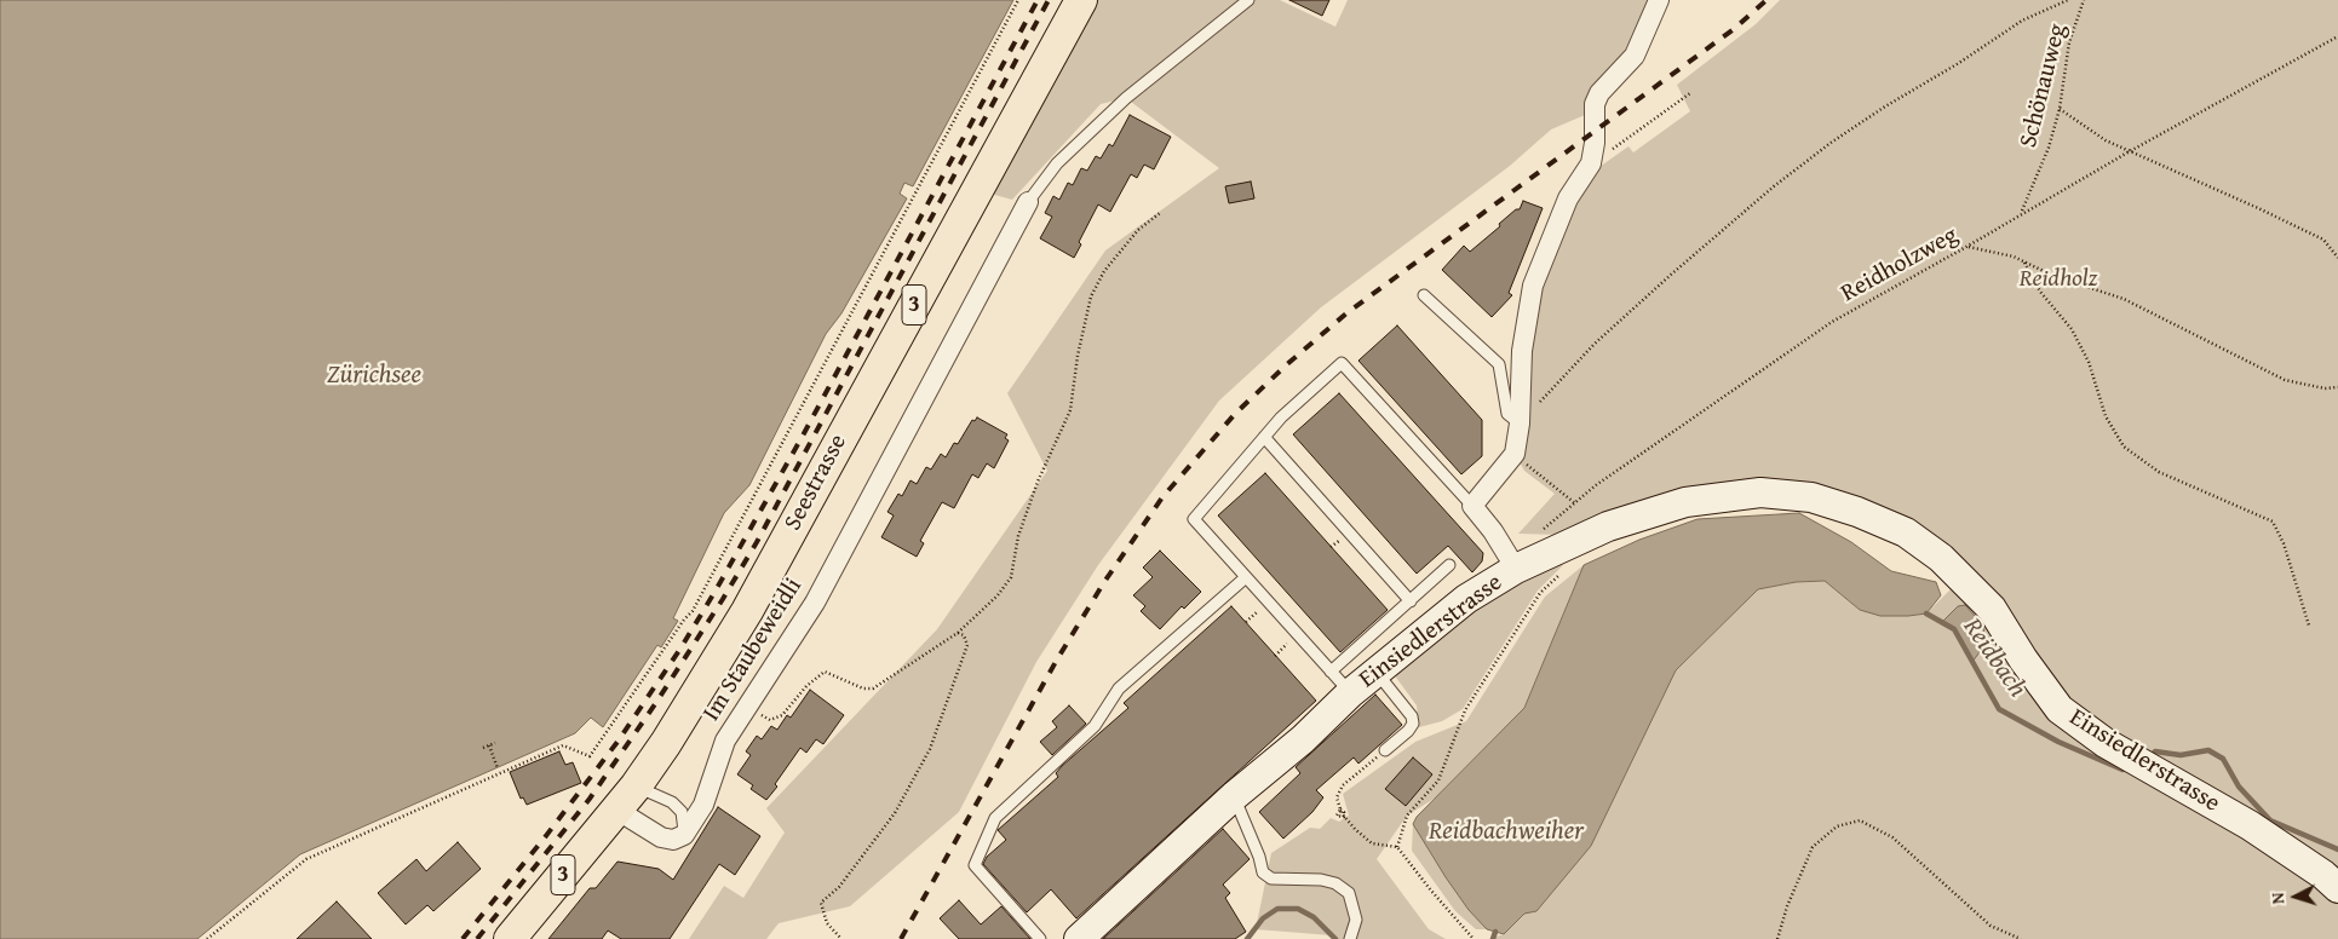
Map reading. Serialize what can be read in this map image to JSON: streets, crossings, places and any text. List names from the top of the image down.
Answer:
{
  "streets": {
    "main road": ["3", "Seestrasse", "Einsiedlerstrasse"],
    "street": ["Im Staubeweidli"],
    "path": ["Schönauweg", "Reidholzweg"]
  },
  "crossings": [
    ["Schönauweg", "Reidholzweg"],
    ["Reidholzweg", "Einsiedlerstrasse"]
  ],
  "water": ["Zürichsee", "Reidbach", "Reidbachweiher"],
  "parks": ["Reidholz"],
  "north": "left"
}
